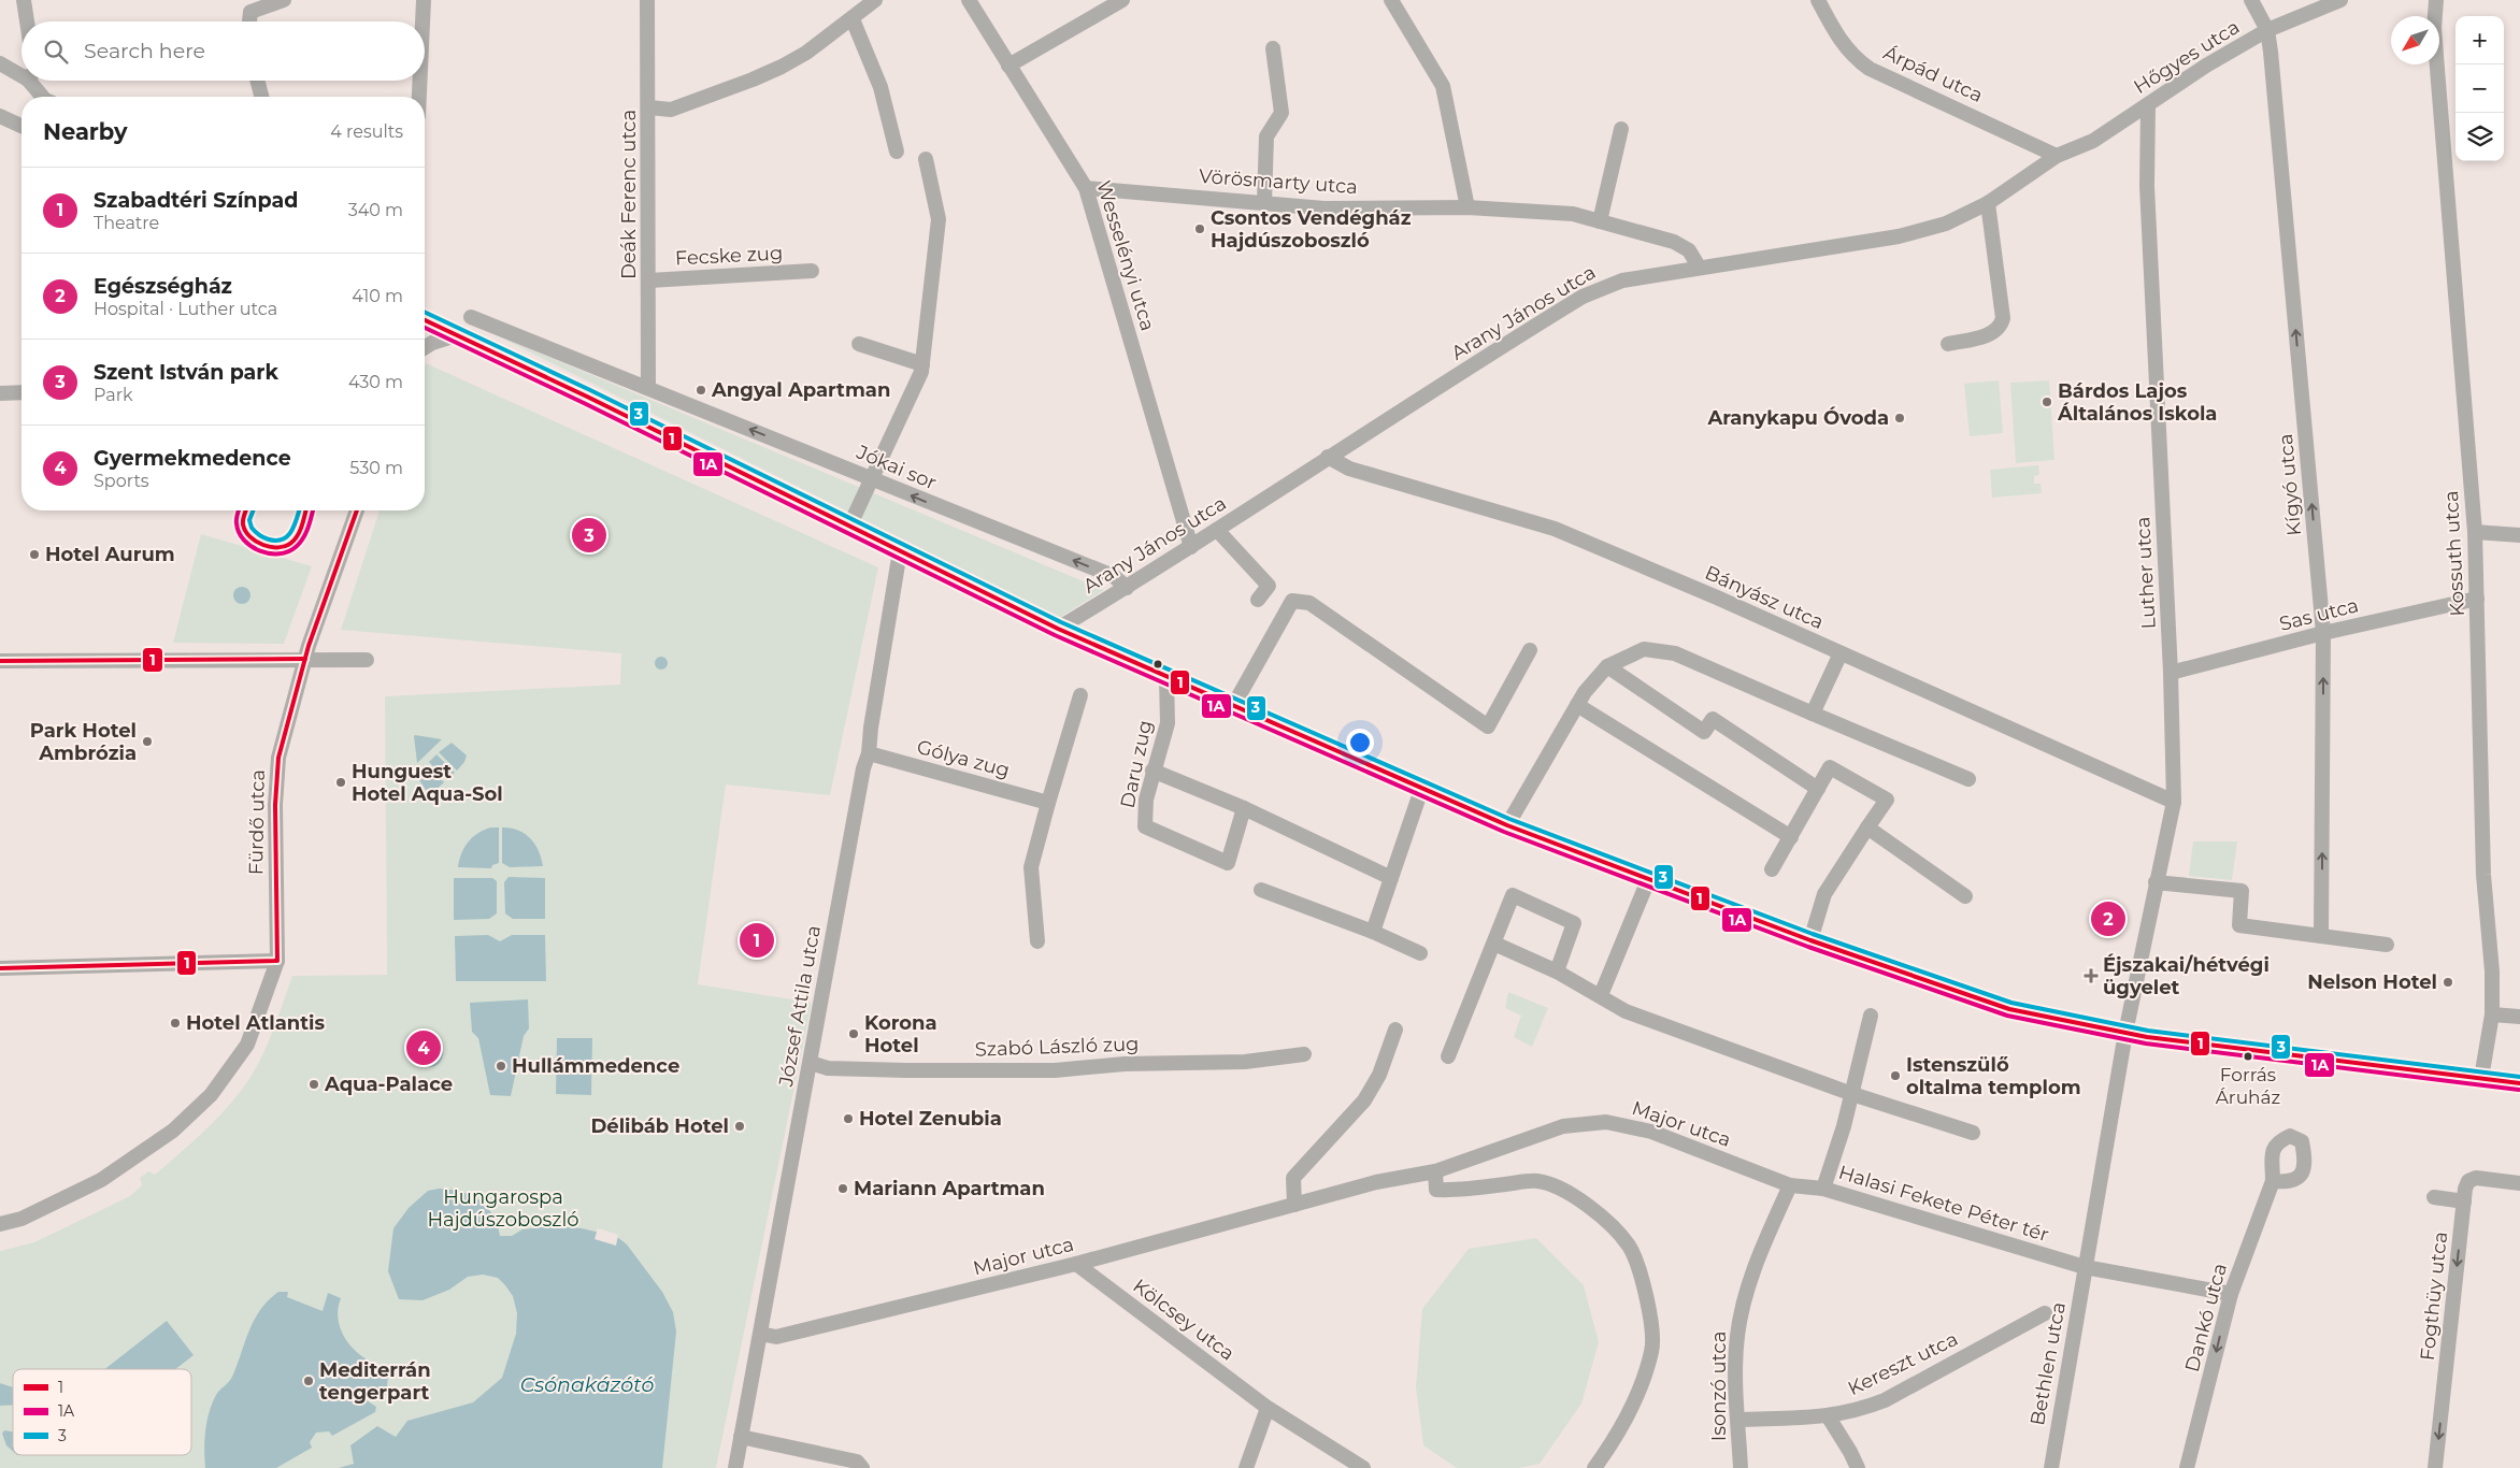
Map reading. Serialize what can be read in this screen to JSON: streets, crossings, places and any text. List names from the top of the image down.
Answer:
{
  "streets": {
    "street": [
      "Hőgyes utca",
      "Árpád utca",
      "Vörösmarty utca",
      "Deák Ferenc utca",
      "Fecske zug",
      "Wesselényi utca",
      "Arany János utca",
      "Jókai sor",
      "Kígyó utca",
      "Kossuth utca",
      "Luther utca",
      "Bányász utca",
      "Sas utca",
      "Gólya zug",
      "Daru zug",
      "Fürdő utca",
      "József Attila utca",
      "Szabó László zug",
      "Major utca",
      "Halasi Fekete Péter tér",
      "Fogthüy utca",
      "Dankó utca",
      "Kölcsey utca",
      "Kereszt utca",
      "Bethlen utca",
      "Isonzó utca"
    ]
  },
  "crossings": [
    ["Hőgyes utca", "Árpád utca"],
    ["Hőgyes utca", "Arany János utca"],
    ["Hőgyes utca", "Kígyó utca"],
    ["Hőgyes utca", "Luther utca"],
    ["Árpád utca", "Arany János utca"],
    ["Vörösmarty utca", "Wesselényi utca"],
    ["Vörösmarty utca", "Arany János utca"],
    ["Deák Ferenc utca", "Fecske zug"],
    ["Deák Ferenc utca", "Jókai sor"],
    ["Wesselényi utca", "Arany János utca"],
    ["Arany János utca", "Jókai sor"],
    ["Arany János utca", "Bányász utca"],
    ["Kígyó utca", "Sas utca"],
    ["Kossuth utca", "Sas utca"],
    ["Luther utca", "Bányász utca"],
    ["Luther utca", "Sas utca"],
    ["Luther utca", "Bethlen utca"],
    ["Gólya zug", "József Attila utca"],
    ["József Attila utca", "Szabó László zug"],
    ["József Attila utca", "Major utca"],
    ["Major utca", "Halasi Fekete Péter tér"],
    ["Major utca", "Kölcsey utca"],
    ["Major utca", "Isonzó utca"],
    ["Halasi Fekete Péter tér", "Bethlen utca"],
    ["Halasi Fekete Péter tér", "Isonzó utca"],
    ["Kereszt utca", "Isonzó utca"]
  ],
  "one_way": ["Kígyó utca", "Fogthüy utca", "Dankó utca"],
  "water": ["Csónakázótó"],
  "parks": ["Hungarospa Hajdúszoboszló"],
  "places": {
    "other": [
      "Csontos Vendégház Hajdúszoboszló",
      "Angyal Apartman",
      "Bárdos Lajos Általános Iskola",
      "Aranykapu Óvoda",
      "Hotel Aurum",
      "Park Hotel Ambrózia",
      "Hunguest Hotel Aqua-Sol",
      "Nelson Hotel",
      "Hotel Atlantis",
      "Korona Hotel",
      "Forrás Áruház",
      "Hullámmedence",
      "Istenszülő oltalma templom",
      "Aqua-Palace",
      "Hotel Zenubia",
      "Délibáb Hotel",
      "Mariann Apartman",
      "Mediterrán tengerpart"
    ],
    "health": ["Éjszakai/hétvégi ügyelet"]
  },
  "lines": ["transit line 3", "transit line 1", "transit line 1A"],
  "legend": ["1", "1A", "3"],
  "north": "bottom left",
  "page": {
    "map_buttons": ["+", "−"],
    "search": "Search here",
    "heading": ["Nearby", "4 results"],
    "list": [
      {
        "mark": "1",
        "name": "Szabadtéri Színpad",
        "note": "Theatre",
        "value": "340 m"
      },
      {
        "mark": "2",
        "name": "Egészségház",
        "note": "Hospital · Luther utca",
        "value": "410 m"
      },
      {
        "mark": "3",
        "name": "Szent István park",
        "note": "Park",
        "value": "430 m"
      },
      {
        "mark": "4",
        "name": "Gyermekmedence",
        "note": "Sports",
        "value": "530 m"
      }
    ],
    "pins": [
      "3",
      "2",
      "1",
      "4"
    ]
  }
}
